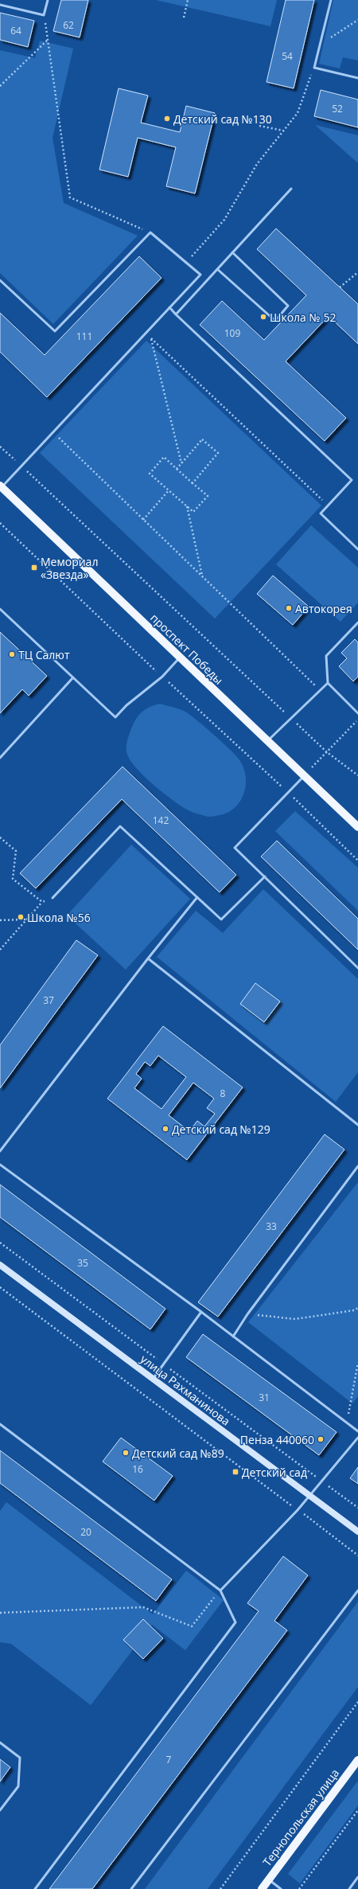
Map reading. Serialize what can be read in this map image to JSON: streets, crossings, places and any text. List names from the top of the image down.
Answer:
{
  "streets": {
    "main road": ["проспект Победы", "улица Рахманинова", "Тернопольская улица"]
  },
  "places": {
    "other": [
      "Детский сад №130",
      "Школа № 52",
      "Автокорея",
      "ТЦ Салют",
      "Школа №56",
      "Детский сад №129",
      "Пенза 440060",
      "Детский сад №89"
    ],
    "transit": ["Мемориал «Звезда»", "Детский сад"]
  },
  "house_numbers": [
    "62",
    "64",
    "54",
    "52",
    "109",
    "111",
    "142",
    "37",
    "8",
    "33",
    "35",
    "31",
    "16",
    "20",
    "7"
  ]
}
